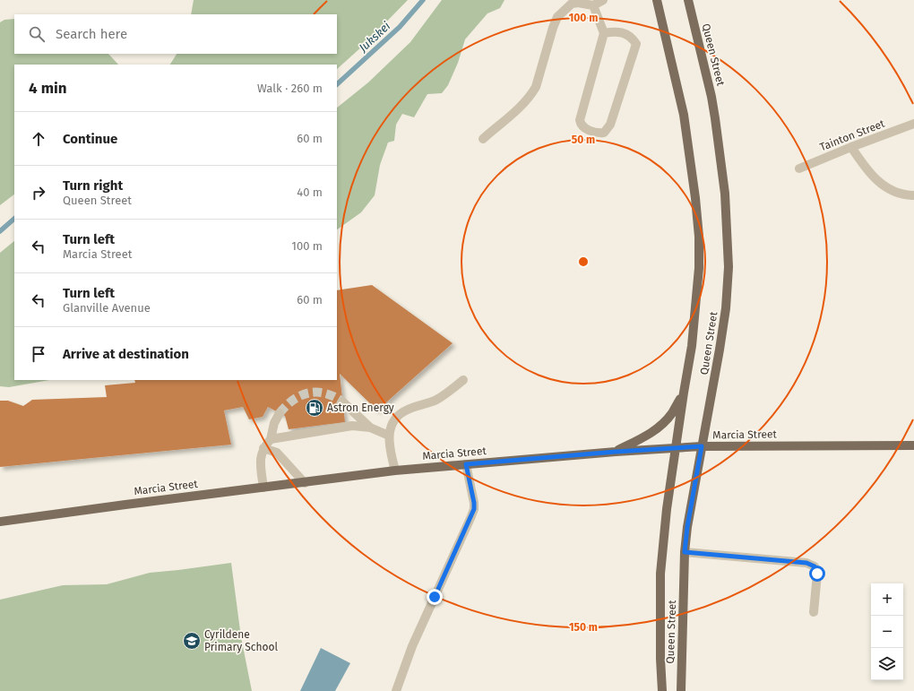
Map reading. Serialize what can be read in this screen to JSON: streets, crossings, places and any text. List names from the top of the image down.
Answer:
{
  "streets": {
    "main road": ["Queen Street", "Marcia Street"],
    "street": ["Tainton Street"]
  },
  "crossings": [
    ["Queen Street", "Marcia Street"]
  ],
  "water": ["Jukskei"],
  "places": {
    "fuel station": ["Astron Energy"],
    "school or university": ["Cyrildene Primary School"]
  },
  "page": {
    "search": "Search here",
    "heading": ["4 min", "Walk · 260 m"],
    "list": [
      ["Continue", "60 m"],
      ["Turn right", "Queen Street", "40 m"],
      ["Turn left", "Marcia Street", "100 m"],
      ["Turn left", "Glanville Avenue", "60 m"],
      "Arrive at destination"
    ],
    "map_buttons": ["+", "−"]
  },
  "rings": ["100 m", "50 m", "150 m"]
}
